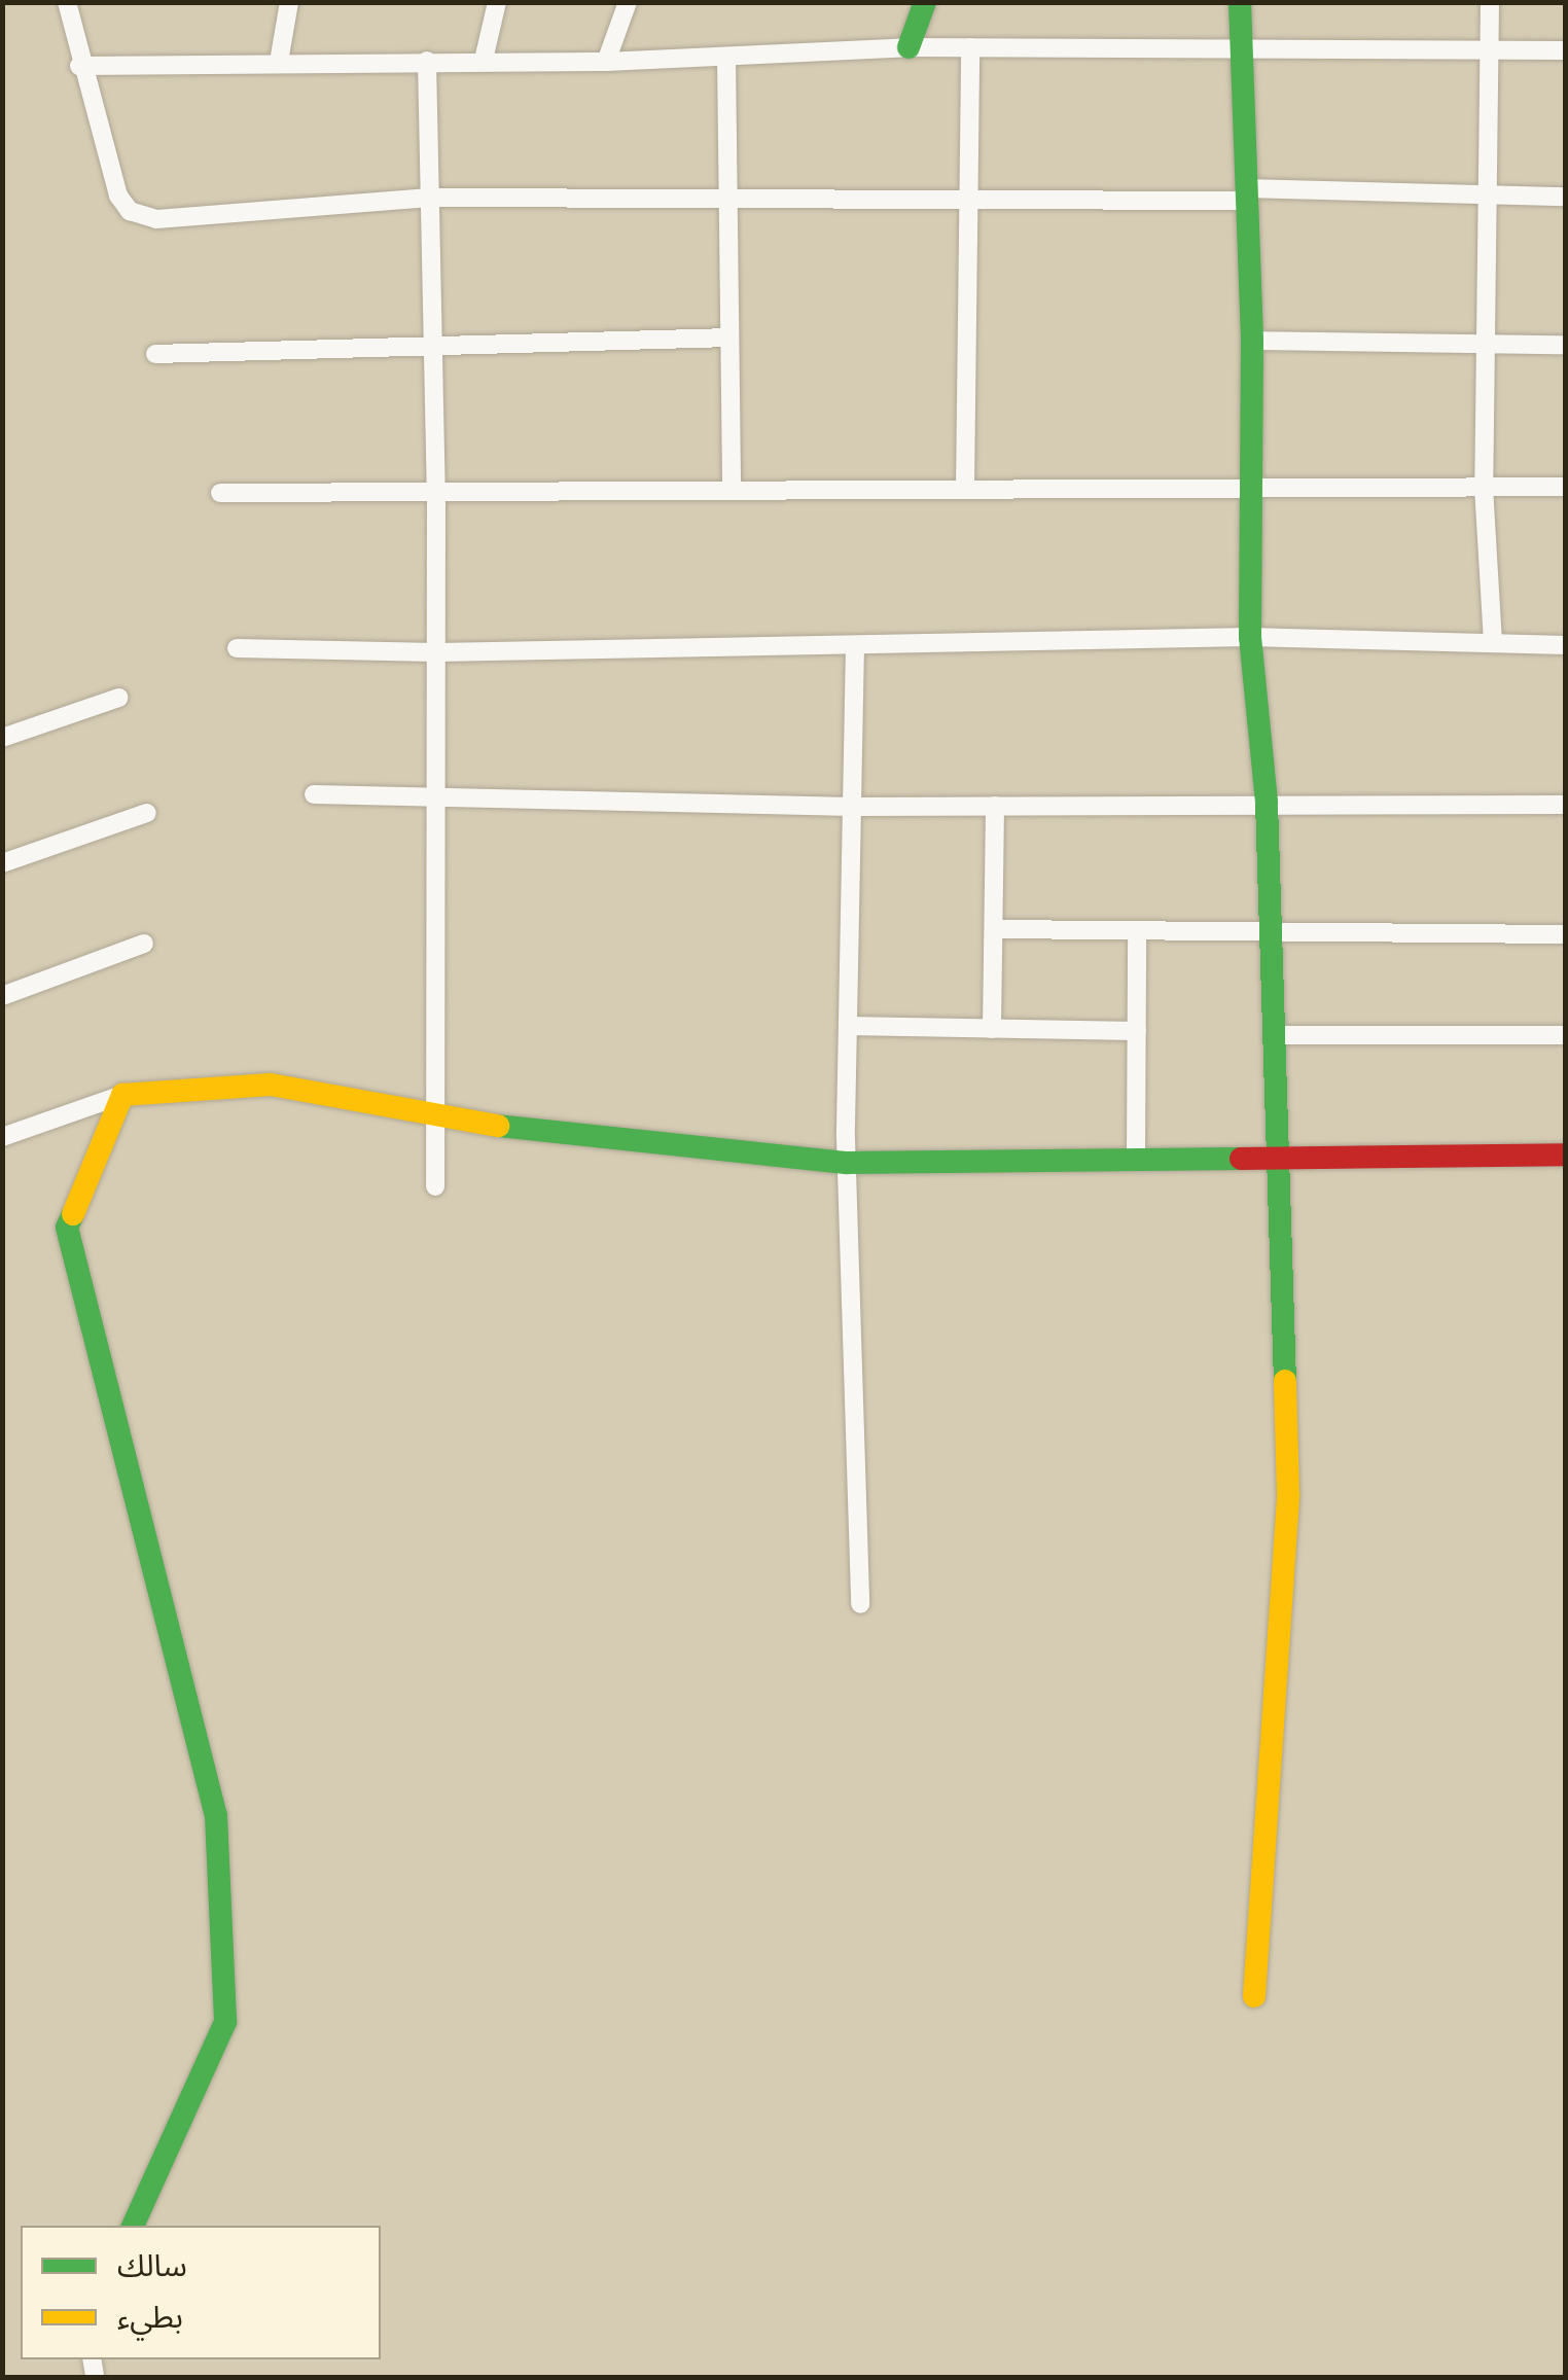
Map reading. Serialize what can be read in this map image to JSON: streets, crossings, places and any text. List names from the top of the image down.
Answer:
{
  "legend": ["سالك", "بطيء"]
}
